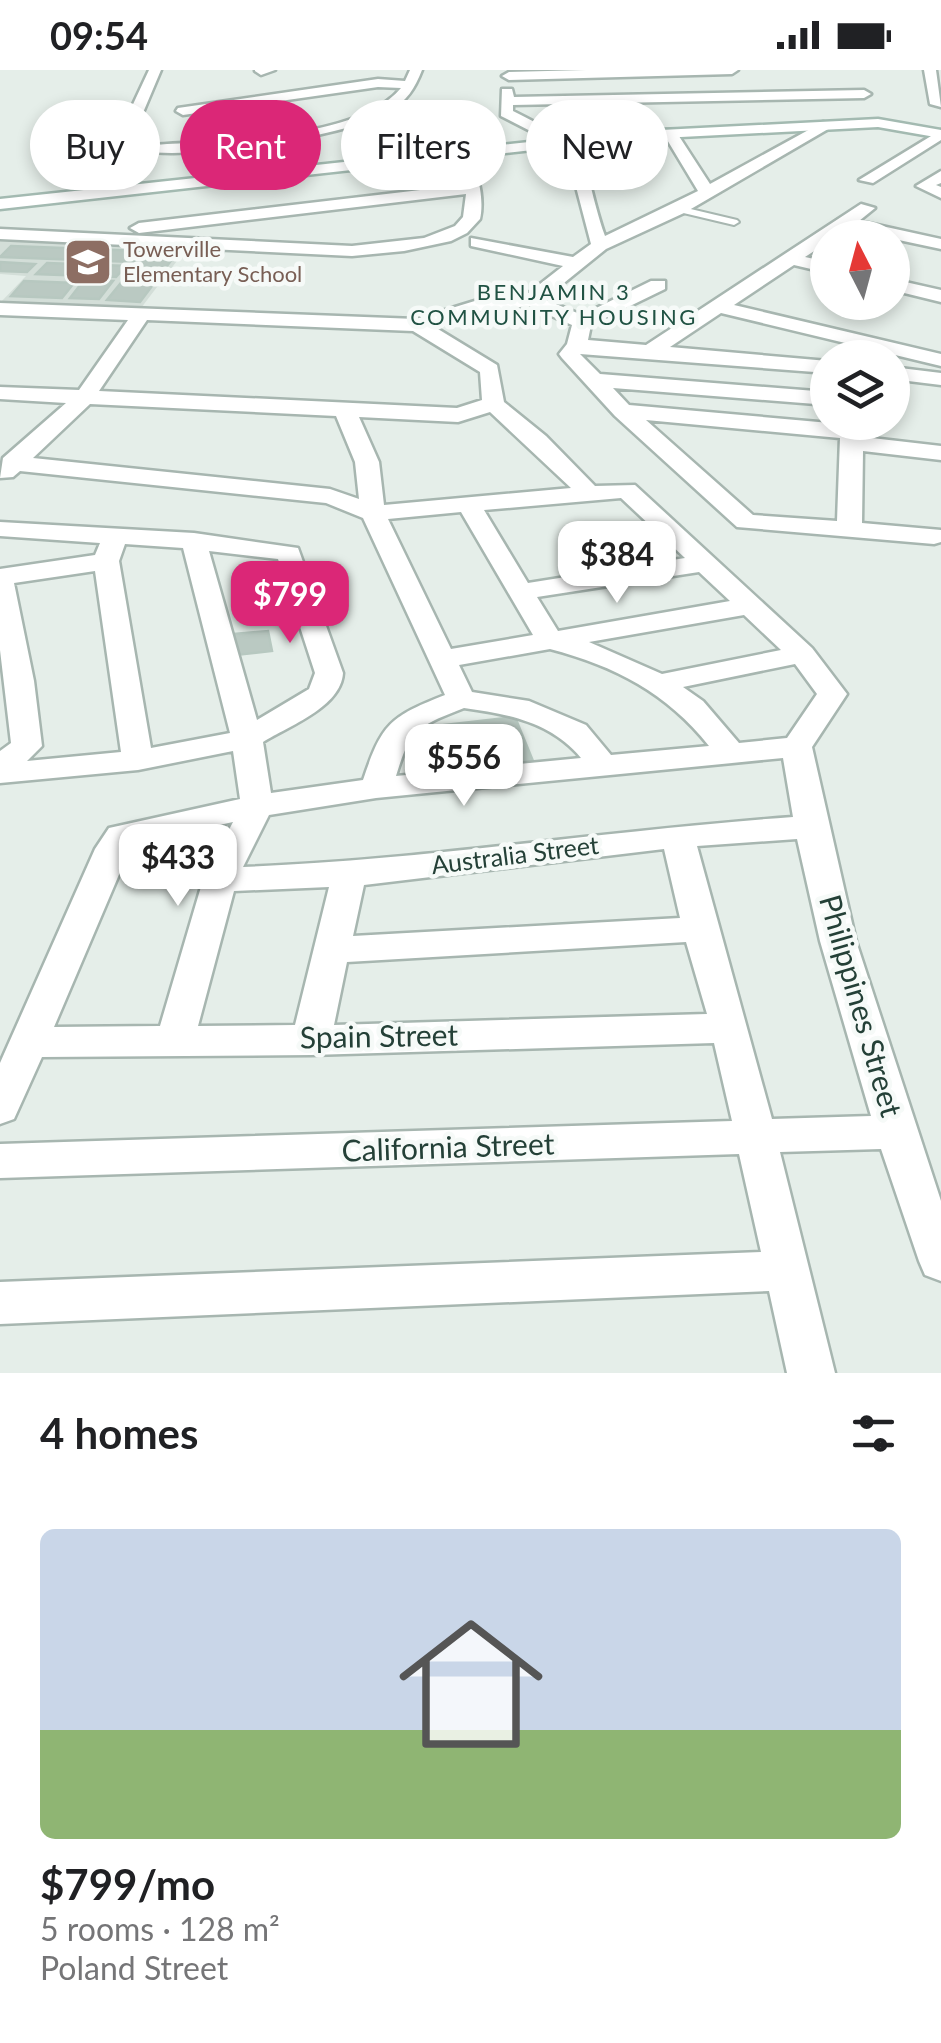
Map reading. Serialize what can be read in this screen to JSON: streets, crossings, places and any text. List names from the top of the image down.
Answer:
{
  "streets": {
    "street": [
      "Australia Street",
      "Philippines Street",
      "Spain Street",
      "California Street"
    ]
  },
  "crossings": [
    ["Australia Street", "Philippines Street"],
    ["Philippines Street", "California Street"]
  ],
  "districts": ["BENJAMIN 3 COMMUNITY HOUSING"],
  "places": {
    "school or university": ["Towerville Elementary School"]
  },
  "north": "top",
  "page": {
    "status": "09:54",
    "chip": [
      "Buy",
      "Rent",
      "Filters",
      "New"
    ],
    "price": [
      "$384",
      "$799",
      "$556",
      "$433"
    ],
    "heading": "4 homes",
    "list": [
      {
        "name": "$799/mo",
        "note": "5 rooms · 128 m² · Poland Street"
      }
    ]
  }
}
